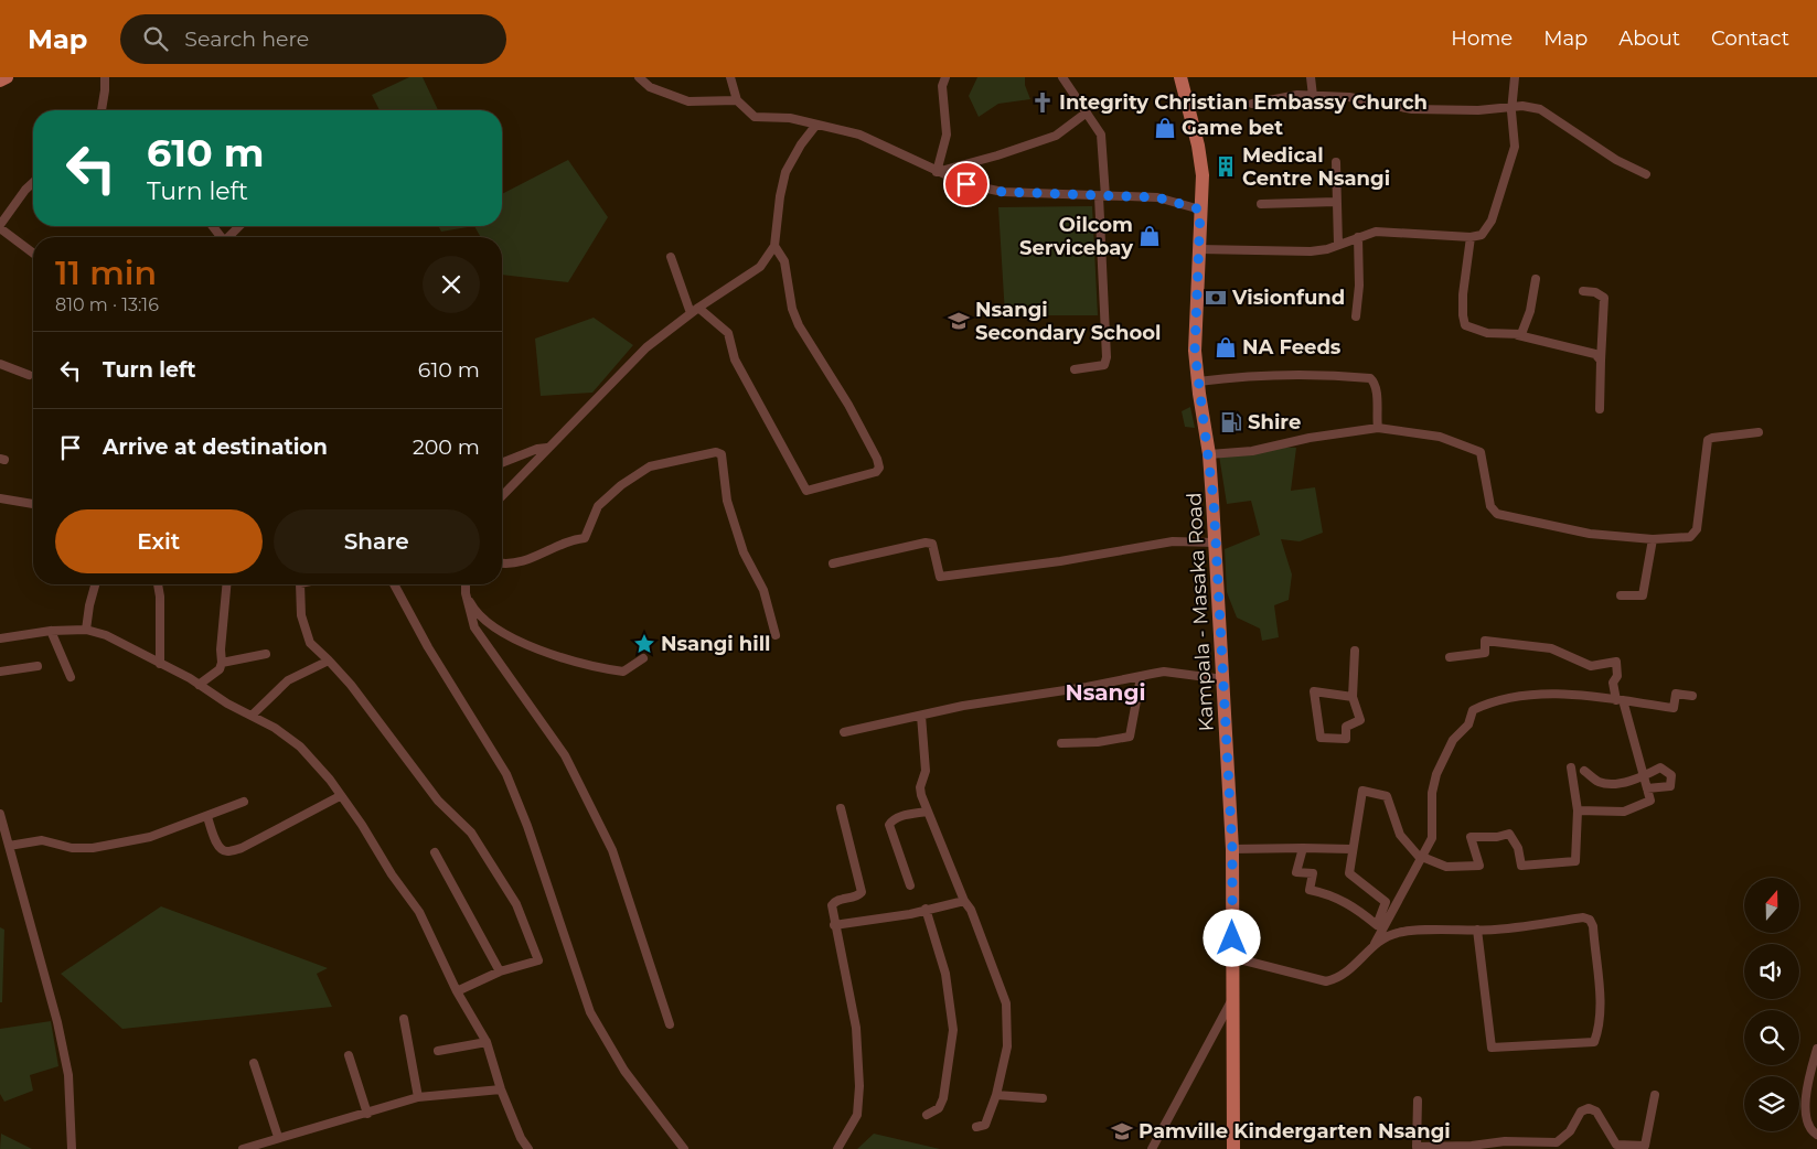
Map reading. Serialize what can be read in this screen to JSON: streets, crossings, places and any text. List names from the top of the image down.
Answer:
{
  "streets": {
    "main road": ["Kampala - Masaka Road"]
  },
  "districts": ["Nsangi"],
  "places": {
    "church": ["Integrity Christian Embassy Church"],
    "shop": ["Game bet", "Oilcom Servicebay", "NA Feeds"],
    "building": ["Medical Centre Nsangi"],
    "bank": ["Visionfund"],
    "school or university": ["Nsangi Secondary School", "Pamville Kindergarten Nsangi"],
    "fuel station": ["Shire"],
    "place": ["Nsangi hill"]
  },
  "north": "top",
  "page": {
    "header": "Map",
    "search": "Search here",
    "nav": [
      "Home",
      "Map",
      "About",
      "Contact"
    ],
    "turn": ["610 m", "Turn left"],
    "heading": ["11 min", "810 m · 13:16"],
    "list": [
      {
        "name": "Turn left",
        "value": "610 m"
      },
      {
        "name": "Arrive at destination",
        "value": "200 m"
      }
    ],
    "buttons": ["Exit", "Share"]
  }
}
